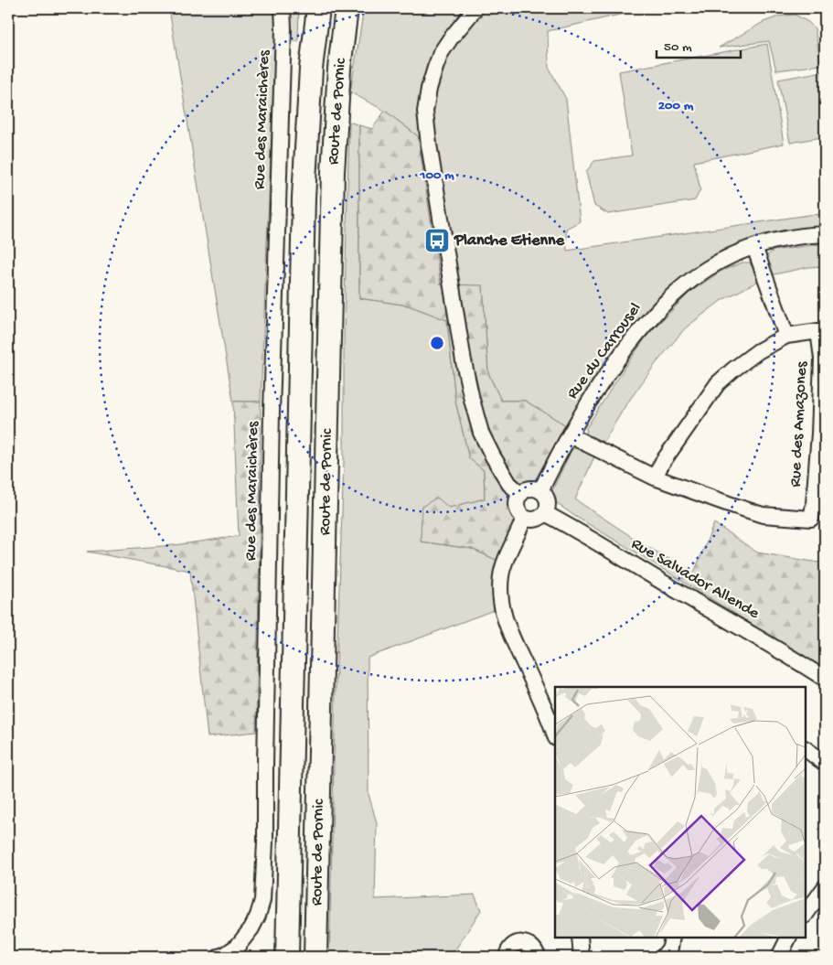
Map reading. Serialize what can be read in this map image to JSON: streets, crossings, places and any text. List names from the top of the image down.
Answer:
{
  "streets": {
    "highway": ["Route de Pornic"],
    "street": [
      "Rue des Maraichères",
      "Rue du Carrousel",
      "Rue des Amazones",
      "Rue Salvador Allende"
    ]
  },
  "crossings": [
    ["Rue du Carrousel", "Rue des Amazones"],
    ["Rue du Carrousel", "Rue Salvador Allende"]
  ],
  "places": {
    "bus stop": ["Planche Etienne"]
  },
  "scale_bar": "50 m",
  "rings": ["200 m", "100 m"]
}
